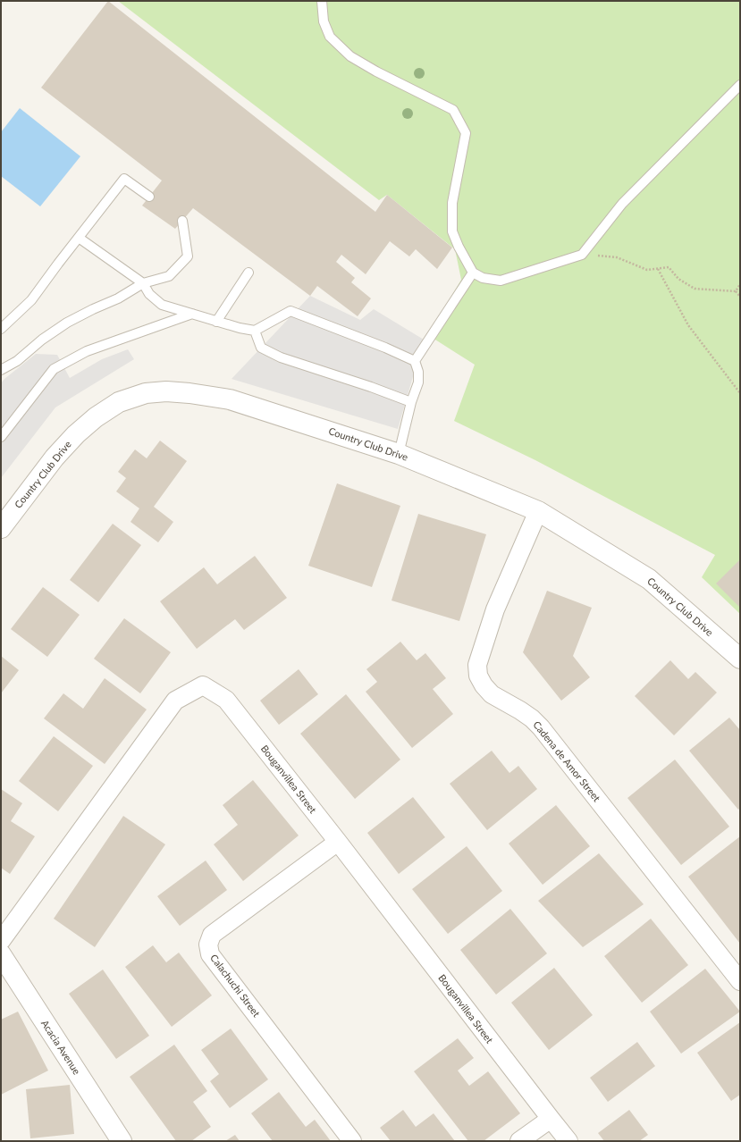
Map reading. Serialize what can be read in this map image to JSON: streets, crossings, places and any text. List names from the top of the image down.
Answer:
{
  "streets": {
    "street": [
      "Country Club Drive",
      "Cadena de Amor Street",
      "Bouganvillea Street",
      "Calachuchi Street",
      "Acacia Avenue"
    ]
  },
  "crossings": [
    ["Country Club Drive", "Cadena de Amor Street"],
    ["Bouganvillea Street", "Calachuchi Street"]
  ]
}
